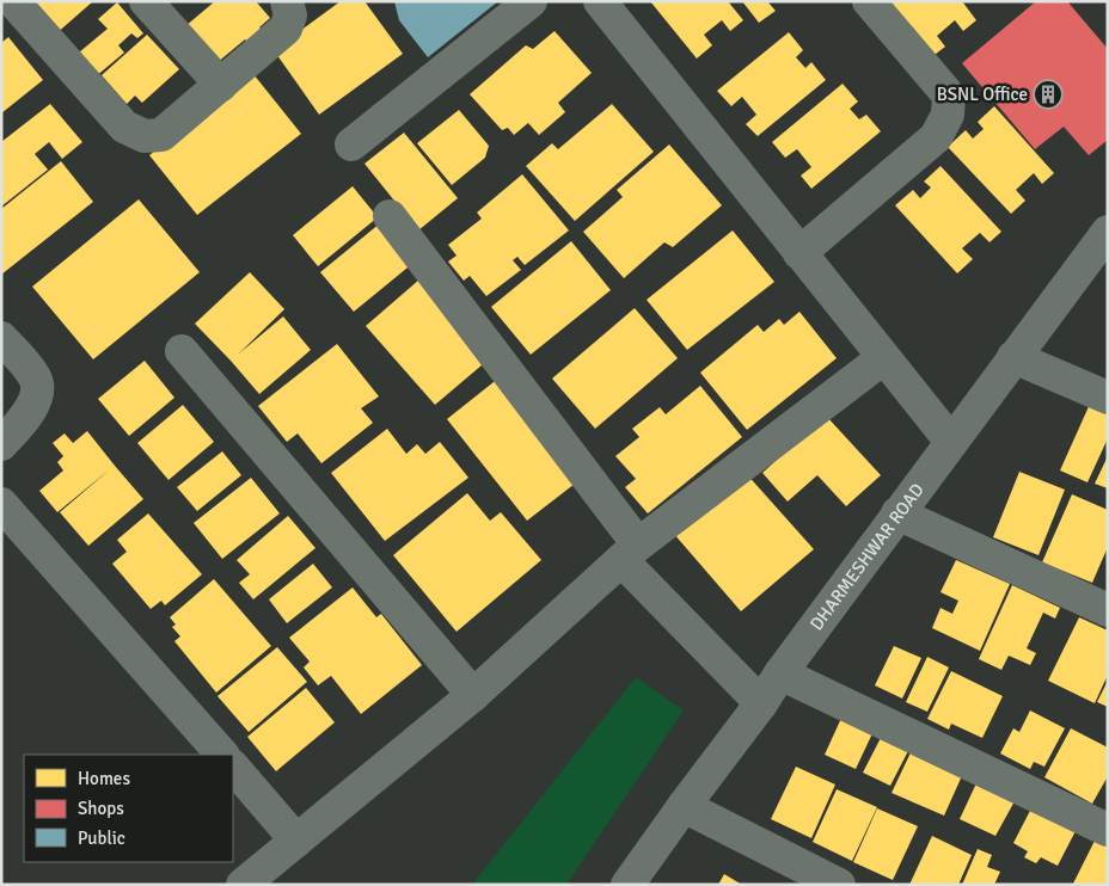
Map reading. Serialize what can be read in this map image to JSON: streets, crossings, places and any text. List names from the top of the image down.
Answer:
{
  "streets": {
    "street": ["DHARMESHWAR ROAD"]
  },
  "places": {
    "building": ["BSNL Office"]
  },
  "legend": ["Homes", "Shops", "Public"]
}
